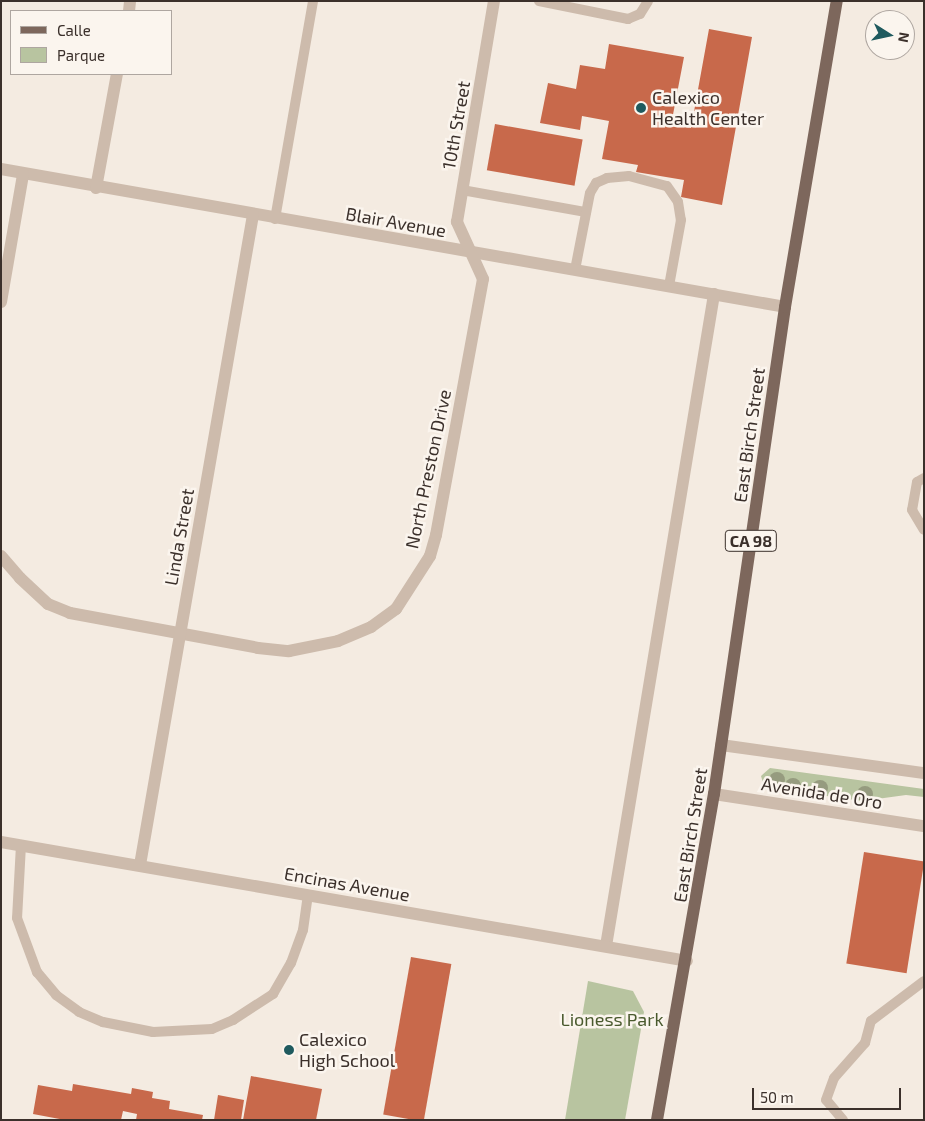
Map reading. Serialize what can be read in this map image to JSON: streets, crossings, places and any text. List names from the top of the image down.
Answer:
{
  "streets": {
    "main road": ["East Birch Street", "CA 98"],
    "street": [
      "10th Street",
      "Blair Avenue",
      "North Preston Drive",
      "Linda Street",
      "Avenida de Oro",
      "Encinas Avenue"
    ]
  },
  "crossings": [
    ["10th Street", "Blair Avenue"],
    ["10th Street", "North Preston Drive"],
    ["Blair Avenue", "East Birch Street"],
    ["Blair Avenue", "North Preston Drive"],
    ["Blair Avenue", "Linda Street"],
    ["East Birch Street", "Avenida de Oro"],
    ["East Birch Street", "Encinas Avenue"],
    ["North Preston Drive", "Linda Street"],
    ["Linda Street", "Encinas Avenue"]
  ],
  "parks": ["Lioness Park"],
  "places": ["Calexico Health Center", "Calexico High School"],
  "legend": ["Calle", "Parque"],
  "scale_bar": "50 m",
  "north": "right"
}
